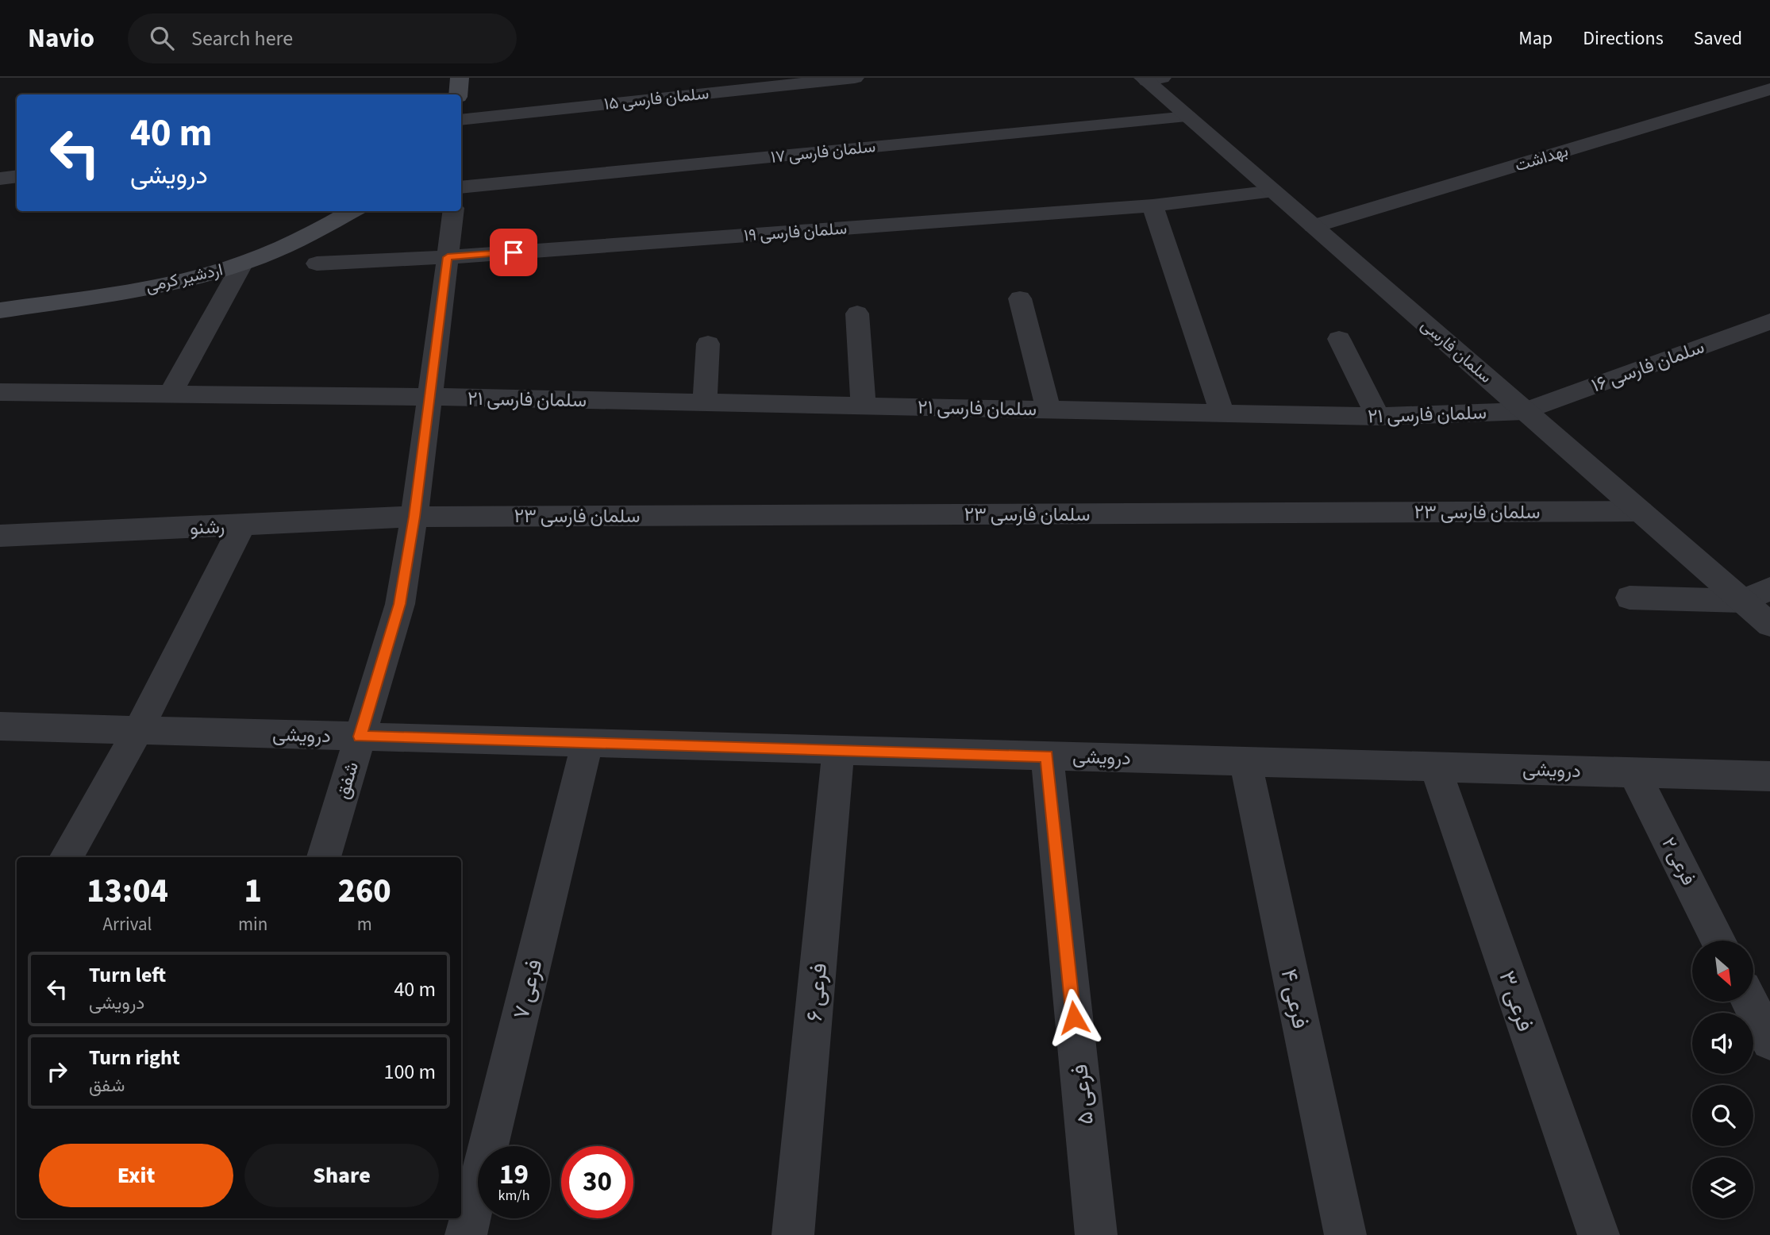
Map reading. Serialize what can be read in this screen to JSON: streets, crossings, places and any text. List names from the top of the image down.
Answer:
{
  "streets": {
    "main road": ["اردشیر کرمی"],
    "street": [
      "سلمان فارسی ۱۵",
      "سلمان فارسی ۱۷",
      "بهداشت",
      "سلمان فارسی ۱۹",
      "سلمان فارسی",
      "سلمان فارسی ۱۶",
      "سلمان فارسی ۲۱",
      "سلمان فارسی ۲۳",
      "رشنو",
      "درویشی",
      "شفق",
      "فرعی ۲",
      "فرعی ۷",
      "فرعی ۶",
      "فرعی ۴",
      "فرعی ۳",
      "فرعی ۵"
    ]
  },
  "crossings": [
    ["سلمان فارسی ۱۷", "سلمان فارسی"],
    ["بهداشت", "سلمان فارسی"],
    ["سلمان فارسی ۱۹", "سلمان فارسی"],
    ["سلمان فارسی ۱۹", "شفق"],
    ["سلمان فارسی", "سلمان فارسی ۱۶"],
    ["سلمان فارسی", "سلمان فارسی ۲۱"],
    ["سلمان فارسی", "سلمان فارسی ۲۳"],
    ["سلمان فارسی ۱۶", "سلمان فارسی ۲۱"],
    ["سلمان فارسی ۲۱", "شفق"],
    ["سلمان فارسی ۲۳", "رشنو"],
    ["سلمان فارسی ۲۳", "شفق"],
    ["رشنو", "شفق"],
    ["درویشی", "شفق"],
    ["درویشی", "فرعی ۲"],
    ["درویشی", "فرعی ۷"],
    ["درویشی", "فرعی ۶"],
    ["درویشی", "فرعی ۴"],
    ["درویشی", "فرعی ۳"],
    ["درویشی", "فرعی ۵"]
  ],
  "north": "bottom right",
  "page": {
    "header": "Navio",
    "search": "Search here",
    "nav": ["Map", "Directions", "Saved"],
    "turn": ["40 m", "درویشی"],
    "eta": [
      "13:04",
      "Arrival",
      "1",
      "min",
      "260",
      "m"
    ],
    "list": [
      {
        "name": "Turn left",
        "note": "درویشی",
        "value": "40 m"
      },
      {
        "name": "Turn right",
        "note": "شفق",
        "value": "100 m"
      }
    ],
    "buttons": ["Exit", "Share"],
    "speed": "19 km/h",
    "limit": "30"
  }
}
